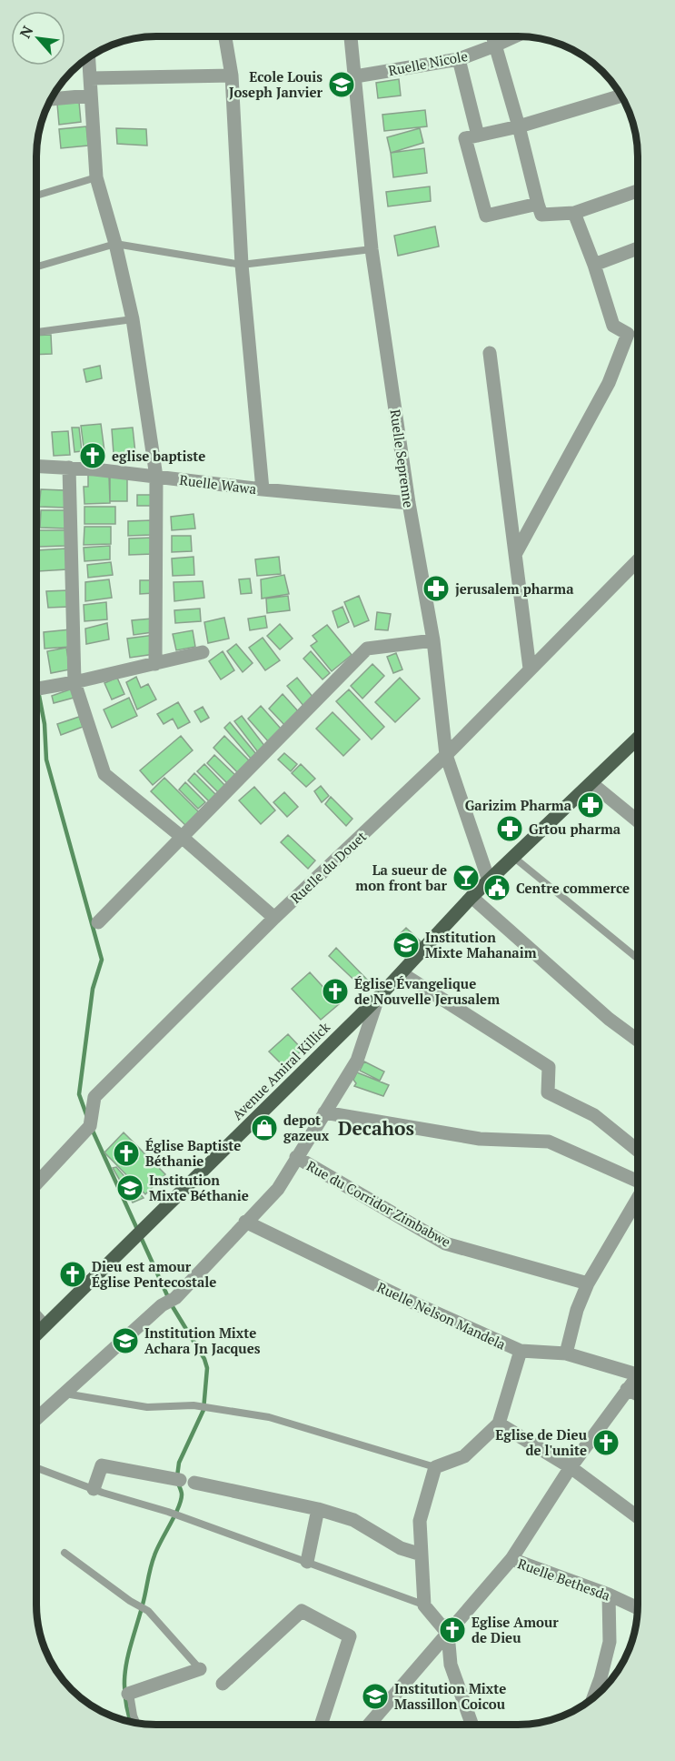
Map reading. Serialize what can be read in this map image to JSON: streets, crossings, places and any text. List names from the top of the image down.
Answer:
{
  "streets": {
    "main road": ["Avenue Amiral Killick"],
    "street": [
      "Ruelle Nicole",
      "Ruelle Seprenne",
      "Ruelle Wawa",
      "Ruelle du Douet",
      "Rue du Corridor Zimbabwe",
      "Ruelle Nelson Mandela",
      "Ruelle Bethesda"
    ]
  },
  "crossings": [
    ["Ruelle Nicole", "Ruelle Seprenne"],
    ["Ruelle Seprenne", "Ruelle Wawa"],
    ["Ruelle Seprenne", "Ruelle du Douet"],
    ["Ruelle Seprenne", "Avenue Amiral Killick"]
  ],
  "districts": ["Decahos"],
  "places": {
    "school or university": [
      "Ecole Louis Joseph Janvier",
      "Institution Mixte Mahanaim",
      "Institution Mixte Béthanie",
      "Institution Mixte Achara Jn Jacques",
      "Institution Mixte Massillon Coicou"
    ],
    "church": [
      "eglise baptiste",
      "Église Évangelique de Nouvelle Jerusalem",
      "Église Baptiste Béthanie",
      "Dieu est amour Église Pentecostale",
      "Eglise de Dieu de l'unite",
      "Eglise Amour de Dieu"
    ],
    "pharmacy": ["jerusalem pharma", "Garizim Pharma", "Grtou pharma"],
    "bar": ["La sueur de mon front bar"],
    "public building": ["Centre commerce"],
    "shop": ["depot gazeux"]
  },
  "north": "top left"
}
